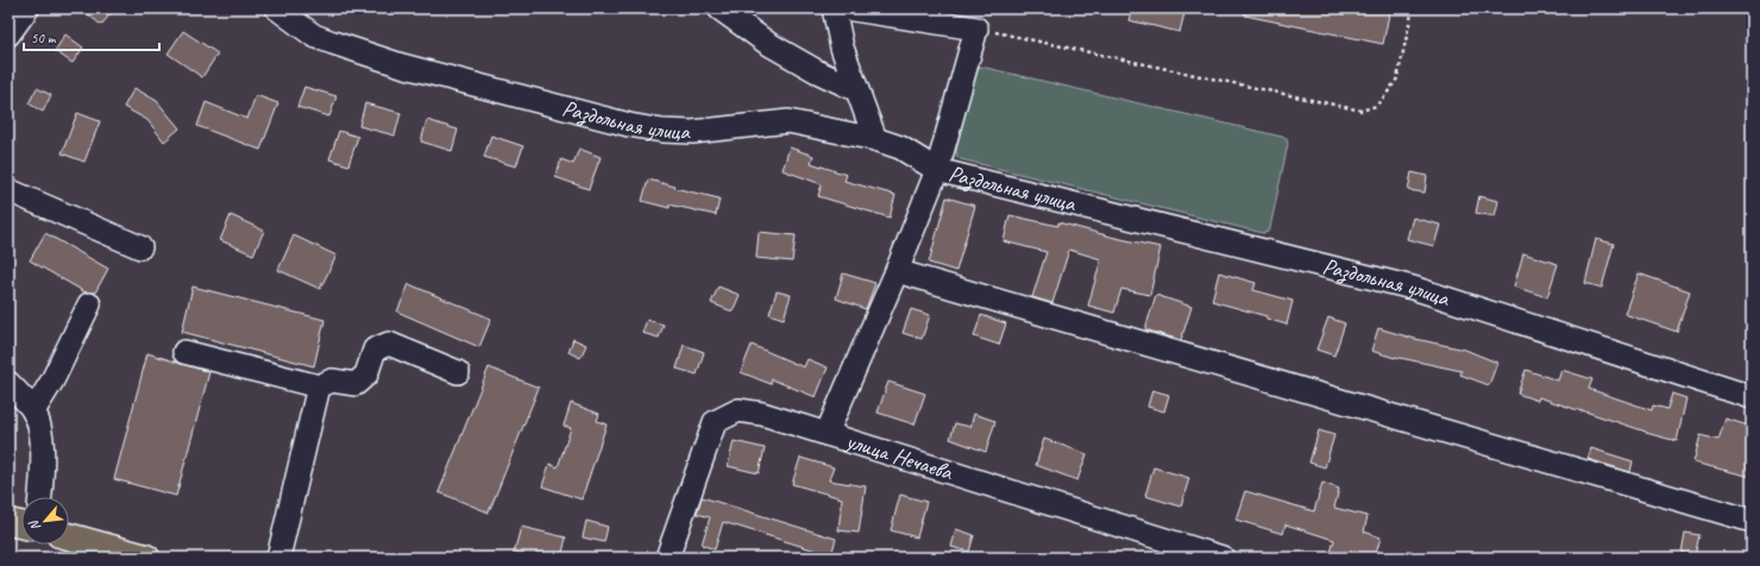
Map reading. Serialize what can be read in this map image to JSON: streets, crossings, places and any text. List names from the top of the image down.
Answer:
{
  "streets": {
    "street": ["Раздольная улица", "улица Нечаева"]
  },
  "scale_bar": "50 m",
  "north": "bottom left"
}
